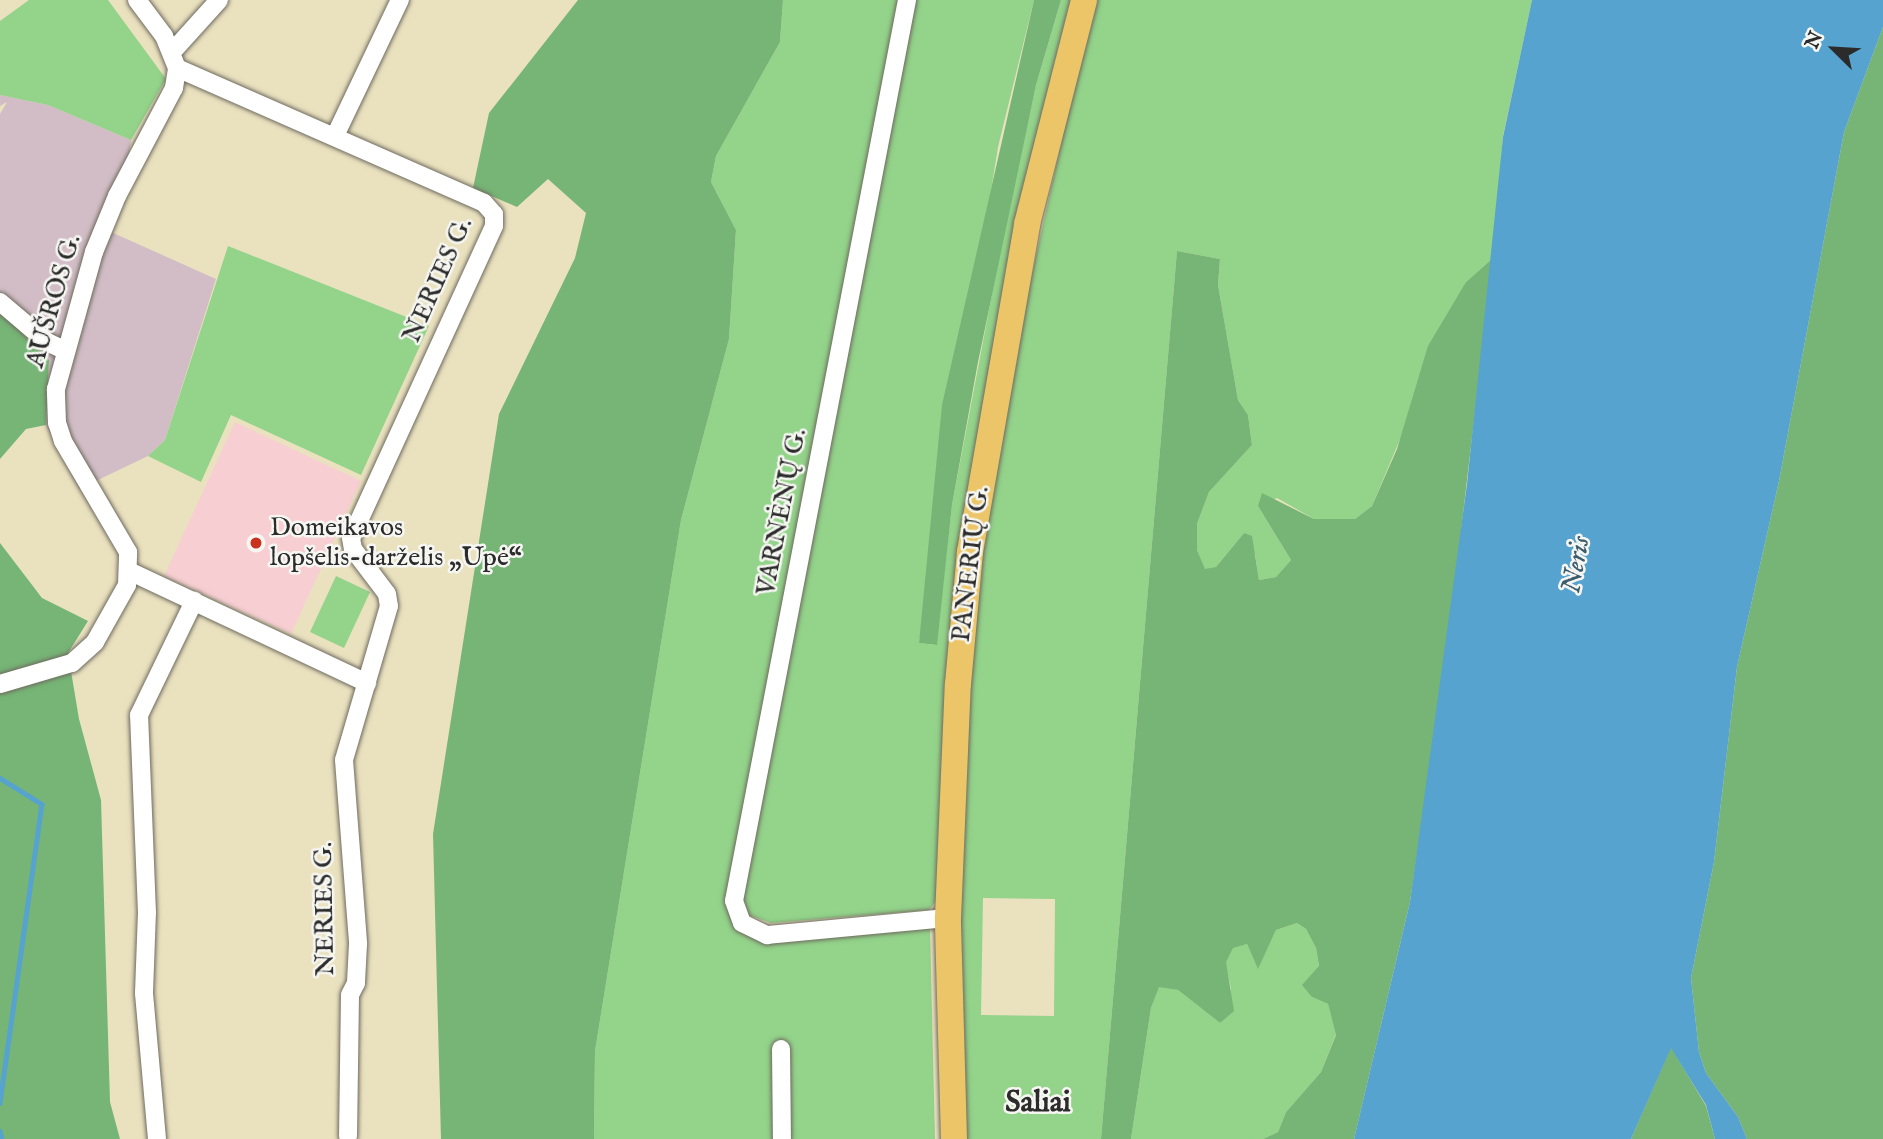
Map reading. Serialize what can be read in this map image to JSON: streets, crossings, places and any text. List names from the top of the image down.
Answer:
{
  "streets": {
    "main road": ["PANERIŲ G."],
    "street": ["NERIES G.", "AUŠROS G.", "VARNĖNŲ G."]
  },
  "crossings": [
    ["NERIES G.", "AUŠROS G."],
    ["VARNĖNŲ G.", "PANERIŲ G."]
  ],
  "districts": ["Saliai"],
  "water": ["Neris"],
  "places": ["Domeikavos lopšelis-darželis „Upė“"],
  "north": "top left"
}
